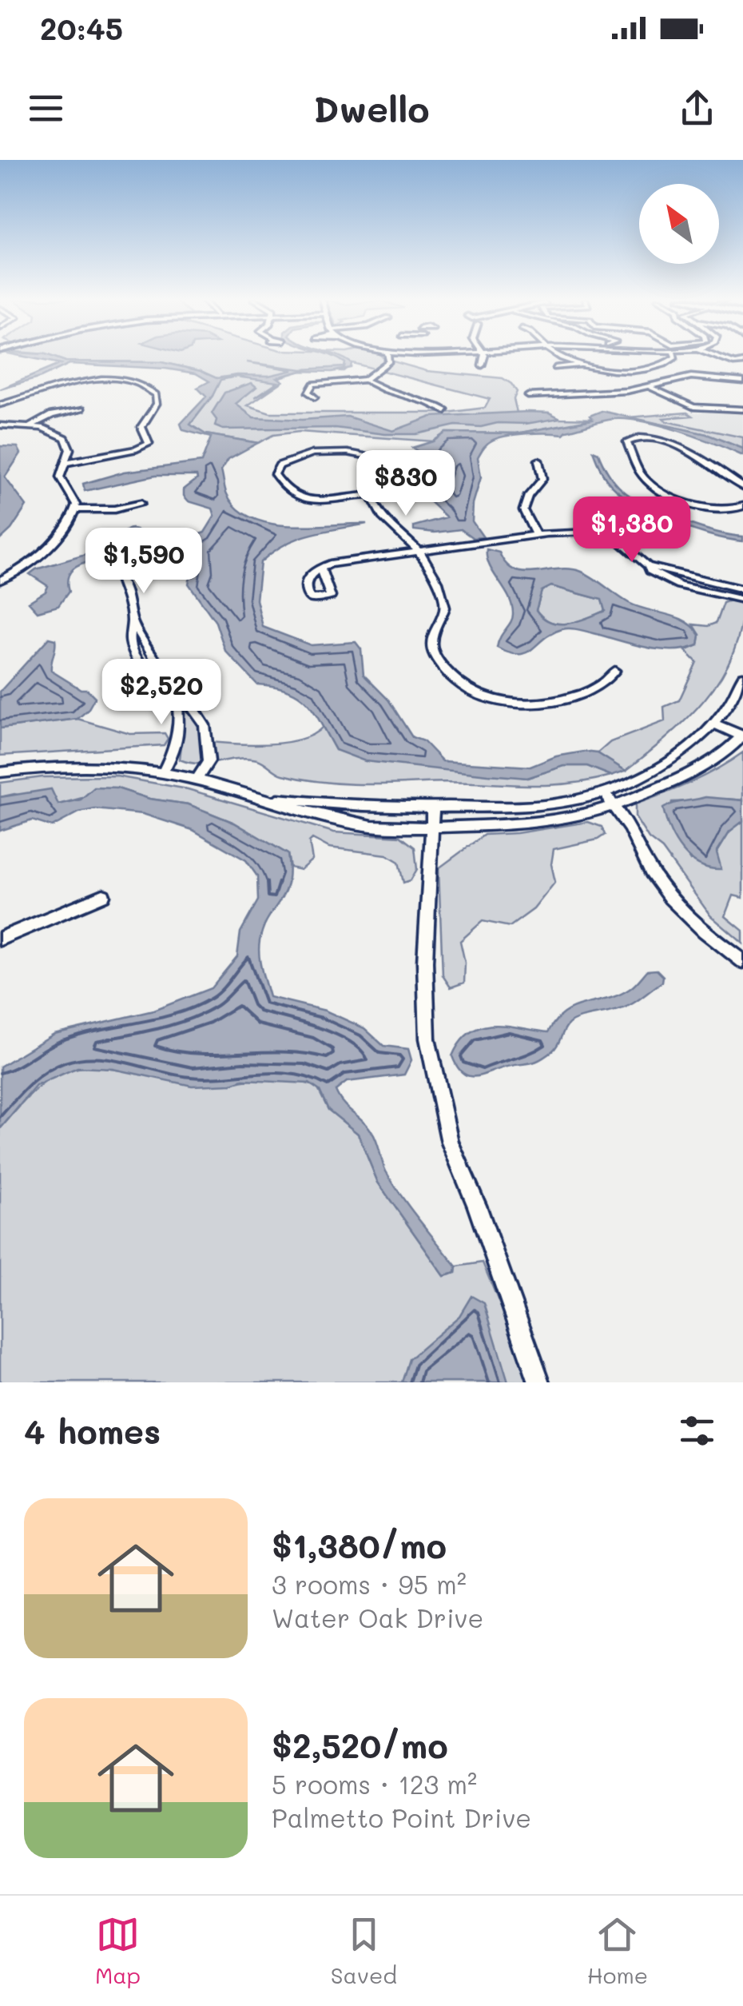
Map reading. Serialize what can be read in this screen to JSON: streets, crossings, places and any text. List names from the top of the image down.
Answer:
{
  "north": "top left",
  "page": {
    "status": "20:45",
    "header": "Dwello",
    "price": [
      "$830",
      "$1,380",
      "$1,590",
      "$2,520"
    ],
    "heading": "4 homes",
    "list": [
      {
        "name": "$1,380/mo",
        "note": "3 rooms · 95 m² · Water Oak Drive"
      },
      {
        "name": "$2,520/mo",
        "note": "5 rooms · 123 m² · Palmetto Point Drive"
      }
    ],
    "tabs": ["Map", "Saved", "Home"]
  }
}
